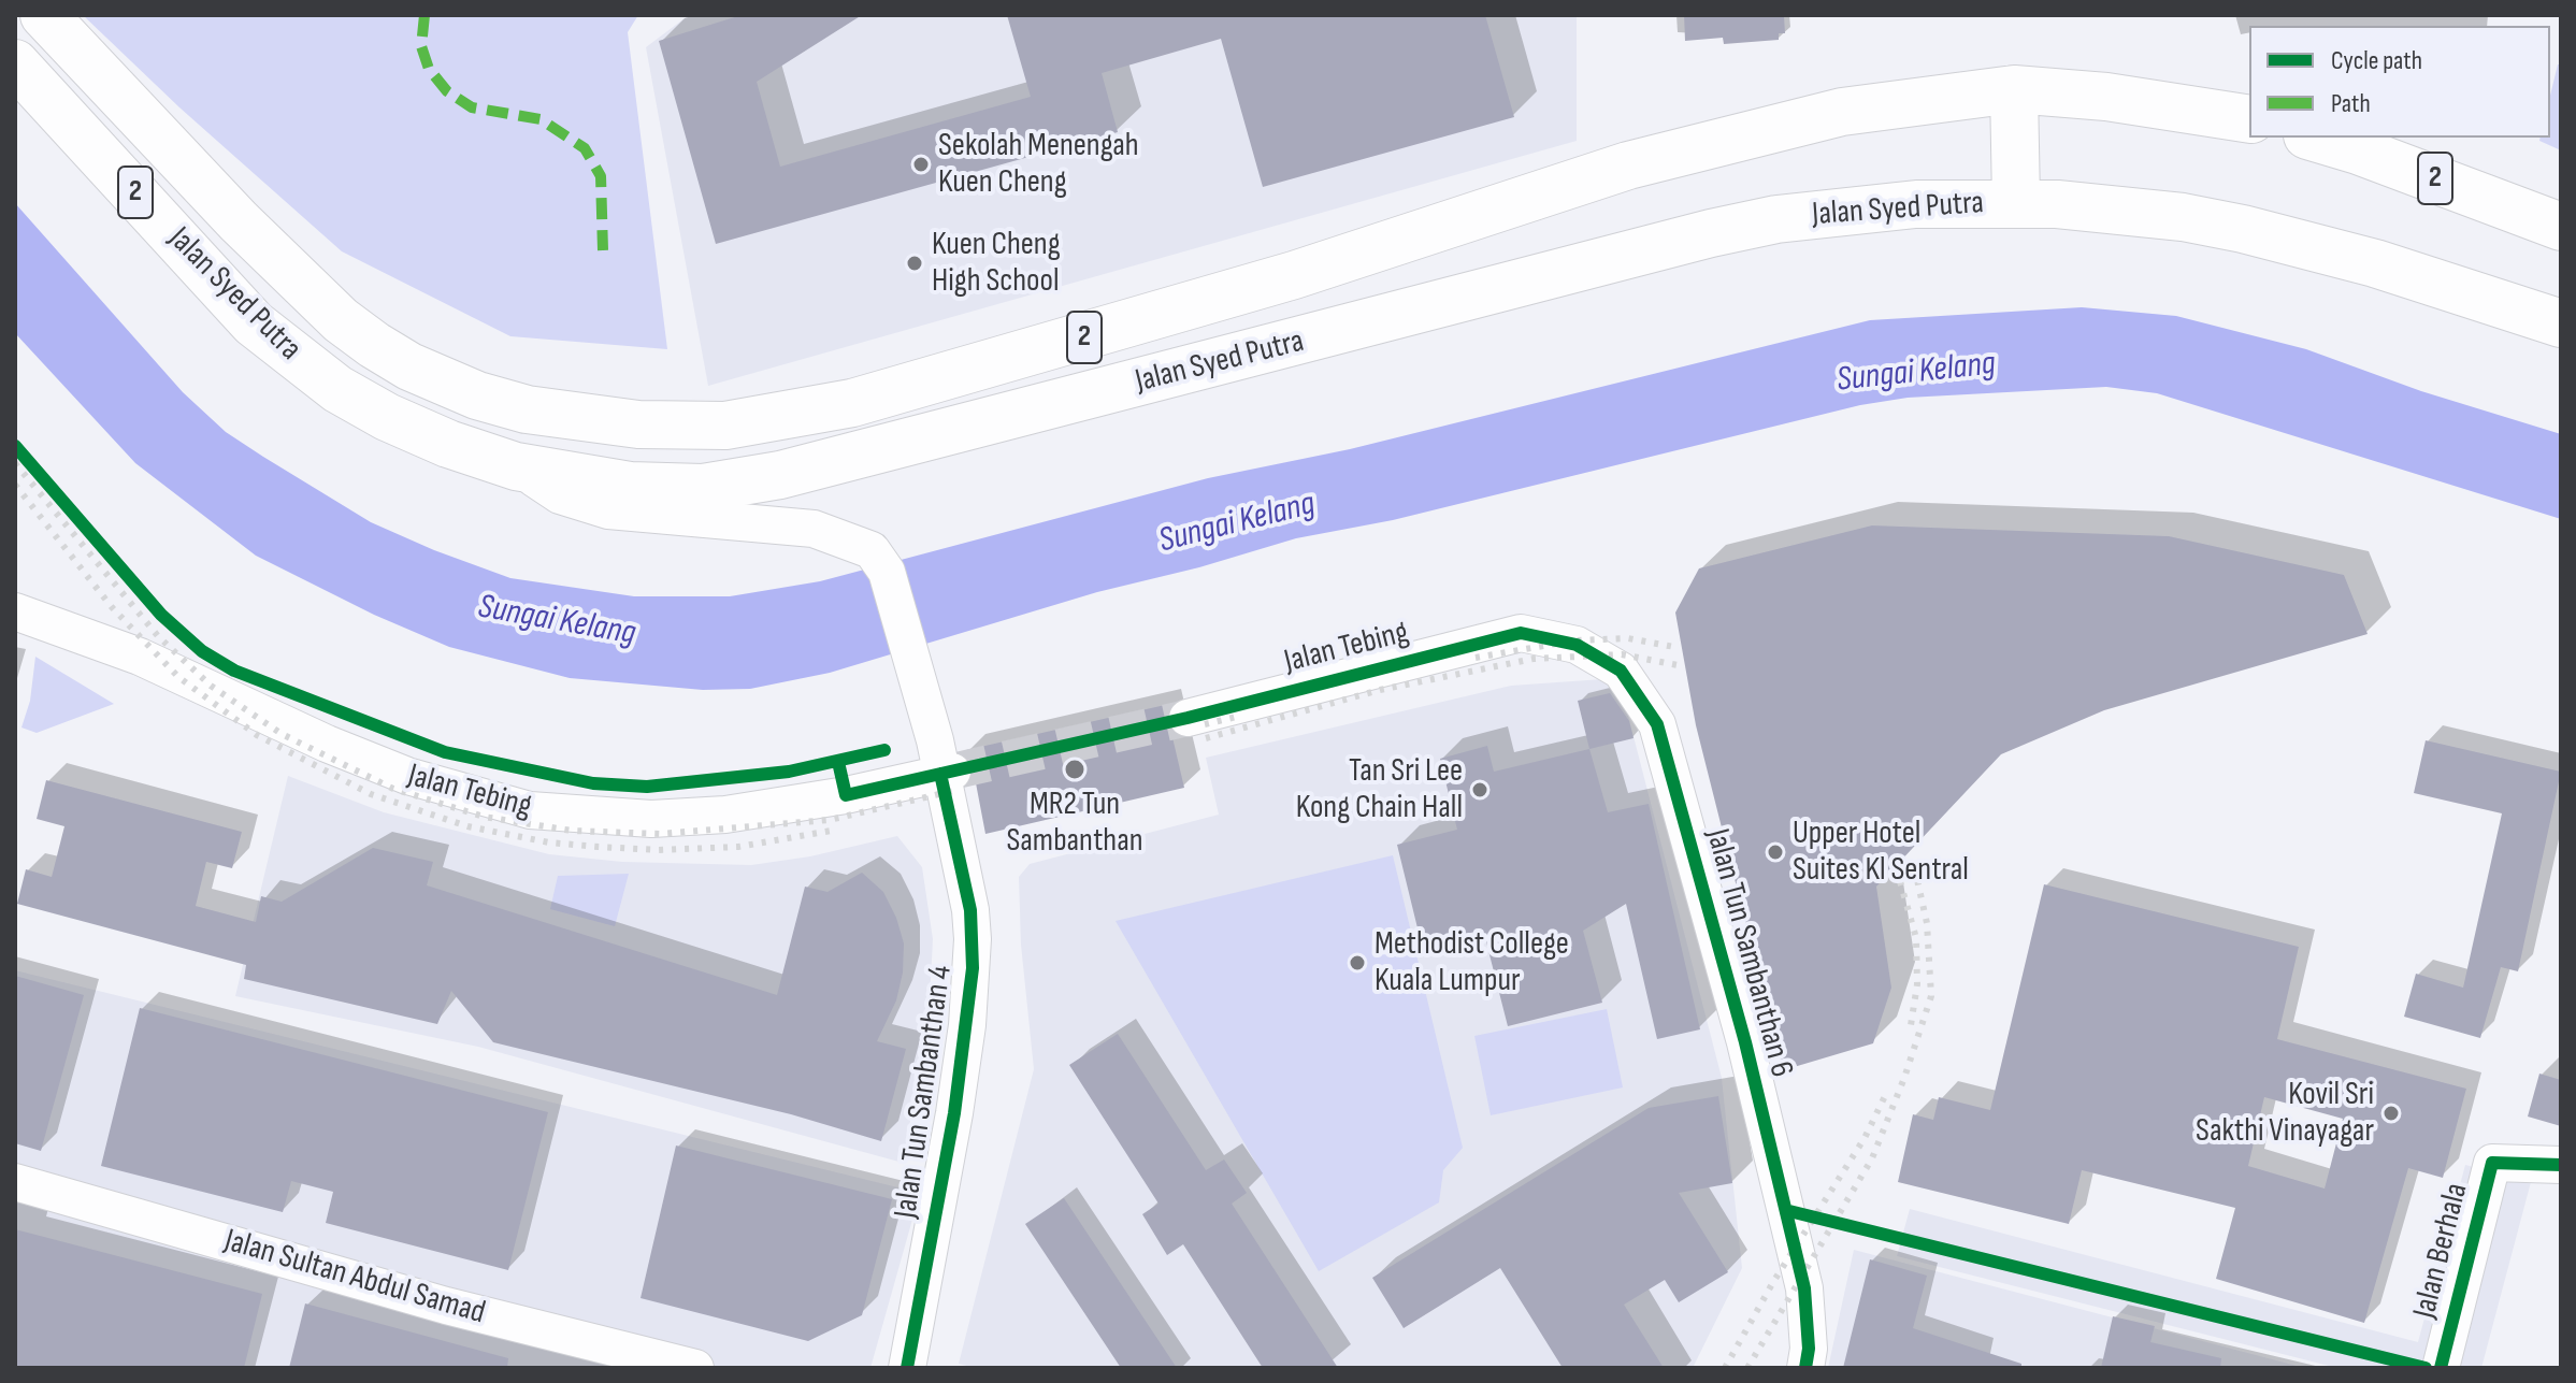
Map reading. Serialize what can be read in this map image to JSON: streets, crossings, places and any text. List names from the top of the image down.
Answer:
{
  "streets": {
    "main road": ["2", "Jalan Syed Putra"],
    "street": [
      "Jalan Tebing",
      "Jalan Tun Sambanthan 6",
      "Jalan Tun Sambanthan 4",
      "Jalan Berhala",
      "Jalan Sultan Abdul Samad"
    ]
  },
  "crossings": [
    ["Jalan Syed Putra", "Jalan Tun Sambanthan 4"],
    ["Jalan Tebing", "Jalan Tun Sambanthan 6"],
    ["Jalan Tebing", "Jalan Tun Sambanthan 4"]
  ],
  "water": ["Sungai Kelang"],
  "places": [
    "Sekolah Menengah Kuen Cheng",
    "Kuen Cheng High School",
    "MR2 Tun Sambanthan",
    "Tan Sri Lee Kong Chain Hall",
    "Upper Hotel Suites Kl Sentral",
    "Methodist College Kuala Lumpur",
    "Kovil Sri Sakthi Vinayagar"
  ],
  "legend": ["Cycle path", "Path"]
}
